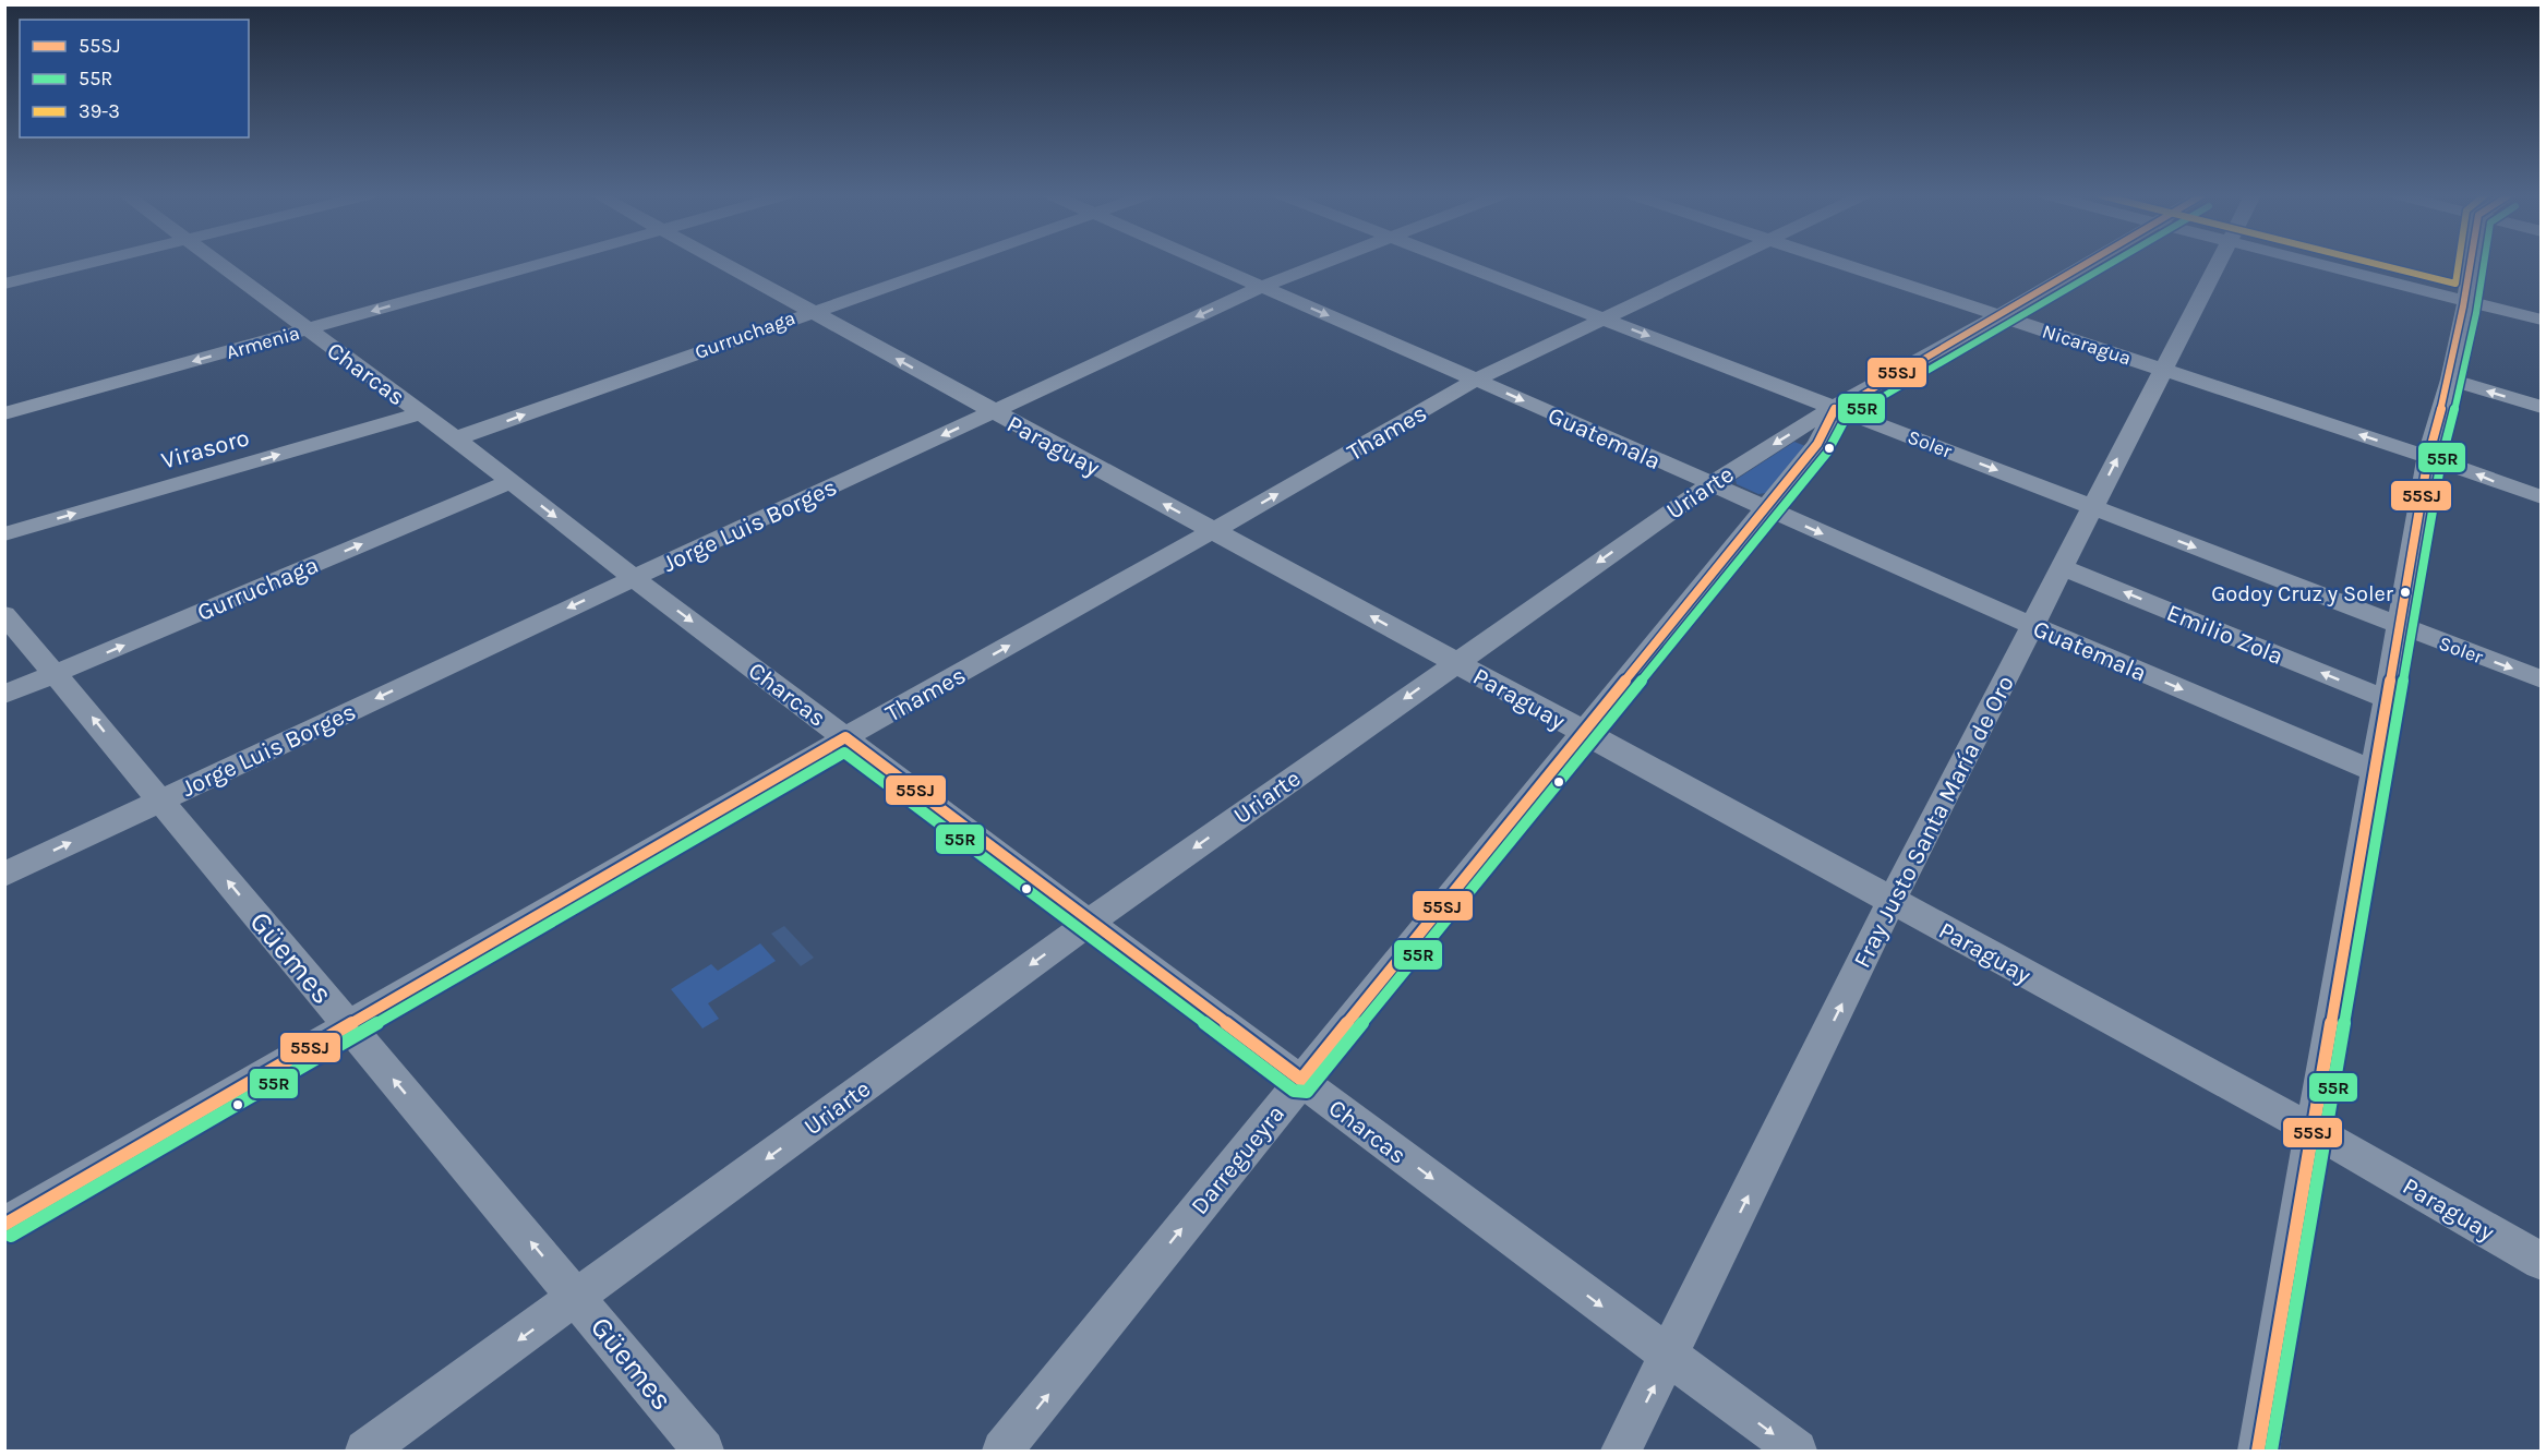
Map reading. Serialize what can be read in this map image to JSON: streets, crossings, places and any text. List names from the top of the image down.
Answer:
{
  "streets": {
    "street": [
      "Gurruchaga",
      "Armenia",
      "Nicaragua",
      "Charcas",
      "Thames",
      "Guatemala",
      "Soler",
      "Paraguay",
      "Virasoro",
      "Uriarte",
      "Jorge Luis Borges",
      "Emilio Zola",
      "Fray Justo Santa María de Oro",
      "Güemes",
      "Darregueyra"
    ]
  },
  "crossings": [
    ["Gurruchaga", "Charcas"],
    ["Gurruchaga", "Paraguay"],
    ["Gurruchaga", "Güemes"],
    ["Armenia", "Charcas"],
    ["Nicaragua", "Uriarte"],
    ["Nicaragua", "Fray Justo Santa María de Oro"],
    ["Charcas", "Thames"],
    ["Charcas", "Virasoro"],
    ["Charcas", "Uriarte"],
    ["Charcas", "Jorge Luis Borges"],
    ["Charcas", "Fray Justo Santa María de Oro"],
    ["Charcas", "Darregueyra"],
    ["Thames", "Guatemala"],
    ["Thames", "Soler"],
    ["Thames", "Paraguay"],
    ["Thames", "Güemes"],
    ["Guatemala", "Uriarte"],
    ["Guatemala", "Jorge Luis Borges"],
    ["Guatemala", "Fray Justo Santa María de Oro"],
    ["Guatemala", "Darregueyra"],
    ["Soler", "Uriarte"],
    ["Soler", "Fray Justo Santa María de Oro"],
    ["Soler", "Darregueyra"],
    ["Paraguay", "Uriarte"],
    ["Paraguay", "Jorge Luis Borges"],
    ["Paraguay", "Fray Justo Santa María de Oro"],
    ["Paraguay", "Darregueyra"],
    ["Uriarte", "Güemes"],
    ["Uriarte", "Darregueyra"],
    ["Jorge Luis Borges", "Güemes"],
    ["Emilio Zola", "Fray Justo Santa María de Oro"]
  ],
  "one_way": [
    "Gurruchaga",
    "Armenia",
    "Charcas",
    "Thames",
    "Guatemala",
    "Soler",
    "Paraguay",
    "Virasoro",
    "Uriarte",
    "Emilio Zola",
    "Fray Justo Santa María de Oro",
    "Güemes",
    "Darregueyra"
  ],
  "places": ["Godoy Cruz y Soler"],
  "lines": ["transit line 55SJ", "transit line 55R", "transit line 39-3"],
  "legend": ["55SJ", "55R", "39-3"]
}
